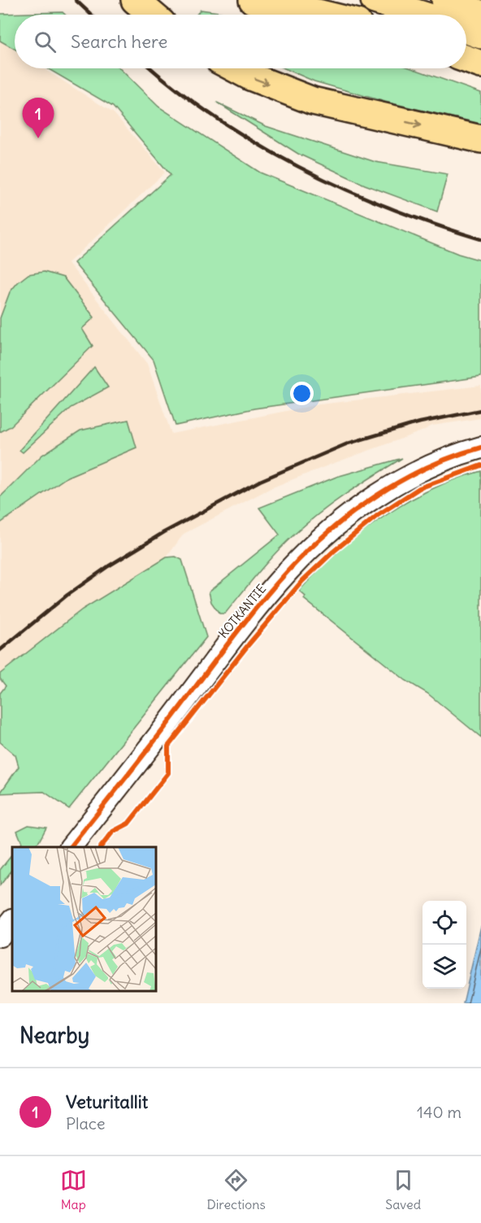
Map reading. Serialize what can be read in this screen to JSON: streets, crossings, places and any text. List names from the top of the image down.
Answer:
{
  "streets": {
    "street": ["KOTKANTIE"]
  },
  "page": {
    "search": "Search here",
    "pins": "1",
    "heading": "Nearby",
    "list": [
      {
        "mark": "1",
        "name": "Veturitallit",
        "note": "Place",
        "value": "140 m"
      }
    ],
    "nav": ["Map", "Directions", "Saved"]
  }
}
